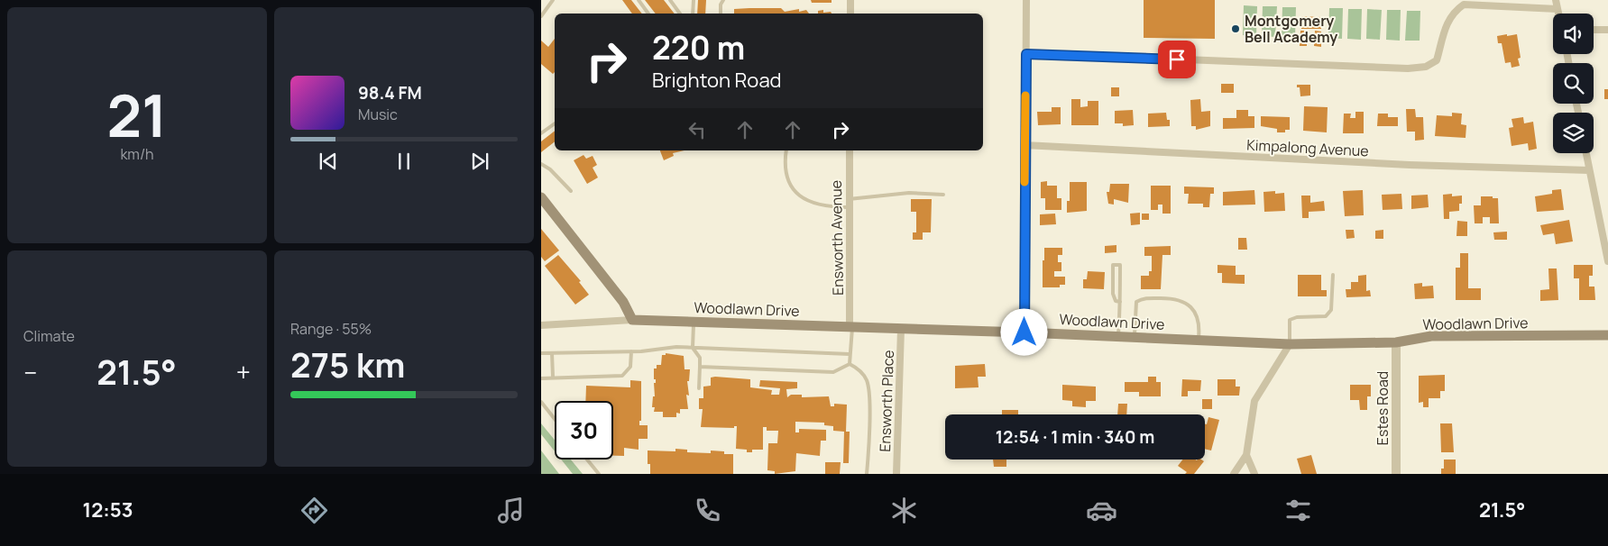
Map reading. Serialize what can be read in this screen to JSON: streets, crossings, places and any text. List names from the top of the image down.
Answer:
{
  "streets": {
    "main road": ["Woodlawn Drive"],
    "street": [
      "Kimpalong Avenue",
      "Ensworth Avenue",
      "Ensworth Place",
      "Estes Road"
    ]
  },
  "crossings": [
    ["Ensworth Avenue", "Woodlawn Drive"],
    ["Woodlawn Drive", "Ensworth Place"],
    ["Woodlawn Drive", "Estes Road"]
  ],
  "places": ["Montgomery Bell Academy"],
  "page": {
    "tile": [
      ["21", "km/h"],
      "Climate",
      ["Range · 55%", "275 km"]
    ],
    "turn": ["220 m", "Brighton Road"],
    "song": ["98.4 FM", "Music"],
    "heat": ["−", "21.5°", "+"],
    "limit": "30",
    "trip": "12:54 · 1 min · 340 m",
    "tabs": ["12:53", "21.5°"]
  }
}
